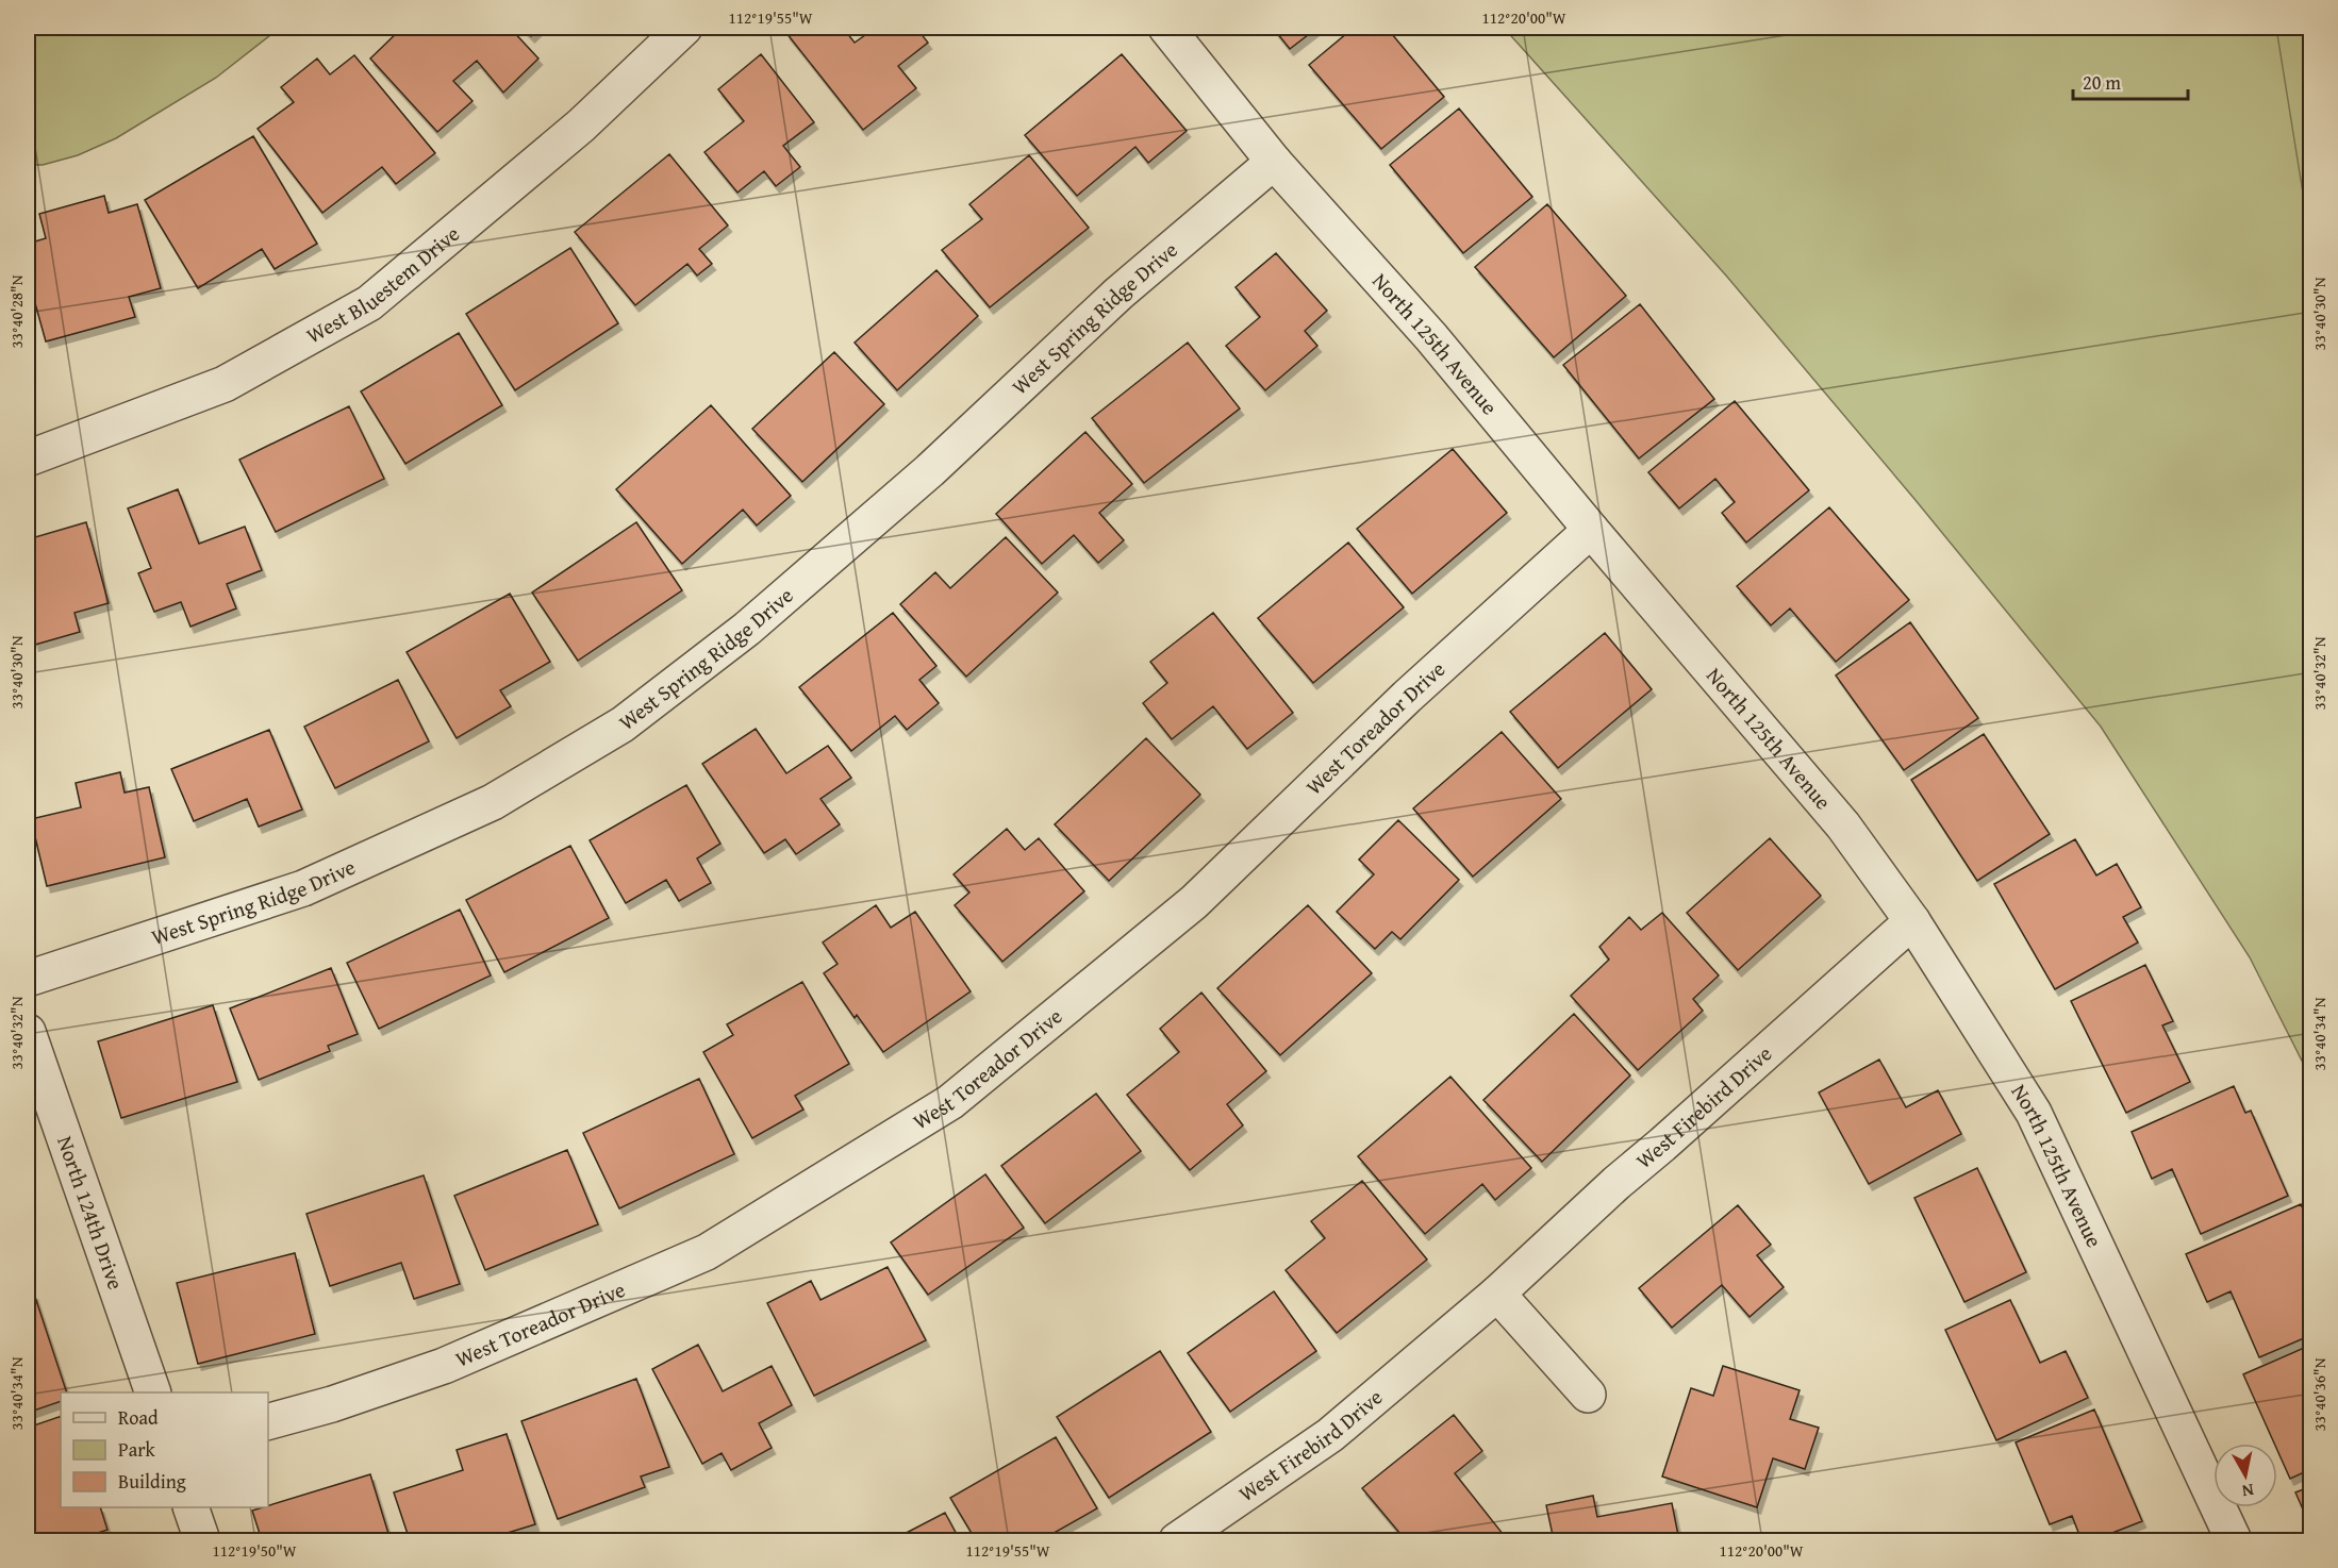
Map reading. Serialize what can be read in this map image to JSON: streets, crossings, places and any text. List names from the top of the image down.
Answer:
{
  "streets": {
    "street": [
      "West Bluestem Drive",
      "West Spring Ridge Drive",
      "North 125th Avenue",
      "West Toreador Drive",
      "West Firebird Drive",
      "North 124th Drive"
    ]
  },
  "crossings": [
    ["West Spring Ridge Drive", "North 125th Avenue"],
    ["North 125th Avenue", "West Toreador Drive"],
    ["North 125th Avenue", "West Firebird Drive"]
  ],
  "legend": ["Road", "Park", "Building"],
  "scale_bar": "20 m",
  "north": "bottom",
  "coordinates": [
    "112°19'55\"W",
    "112°20'00\"W",
    "33°40'28\"N",
    "33°40'30\"N",
    "33°40'32\"N",
    "33°40'34\"N",
    "33°40'36\"N",
    "112°19'50\"W"
  ]
}
